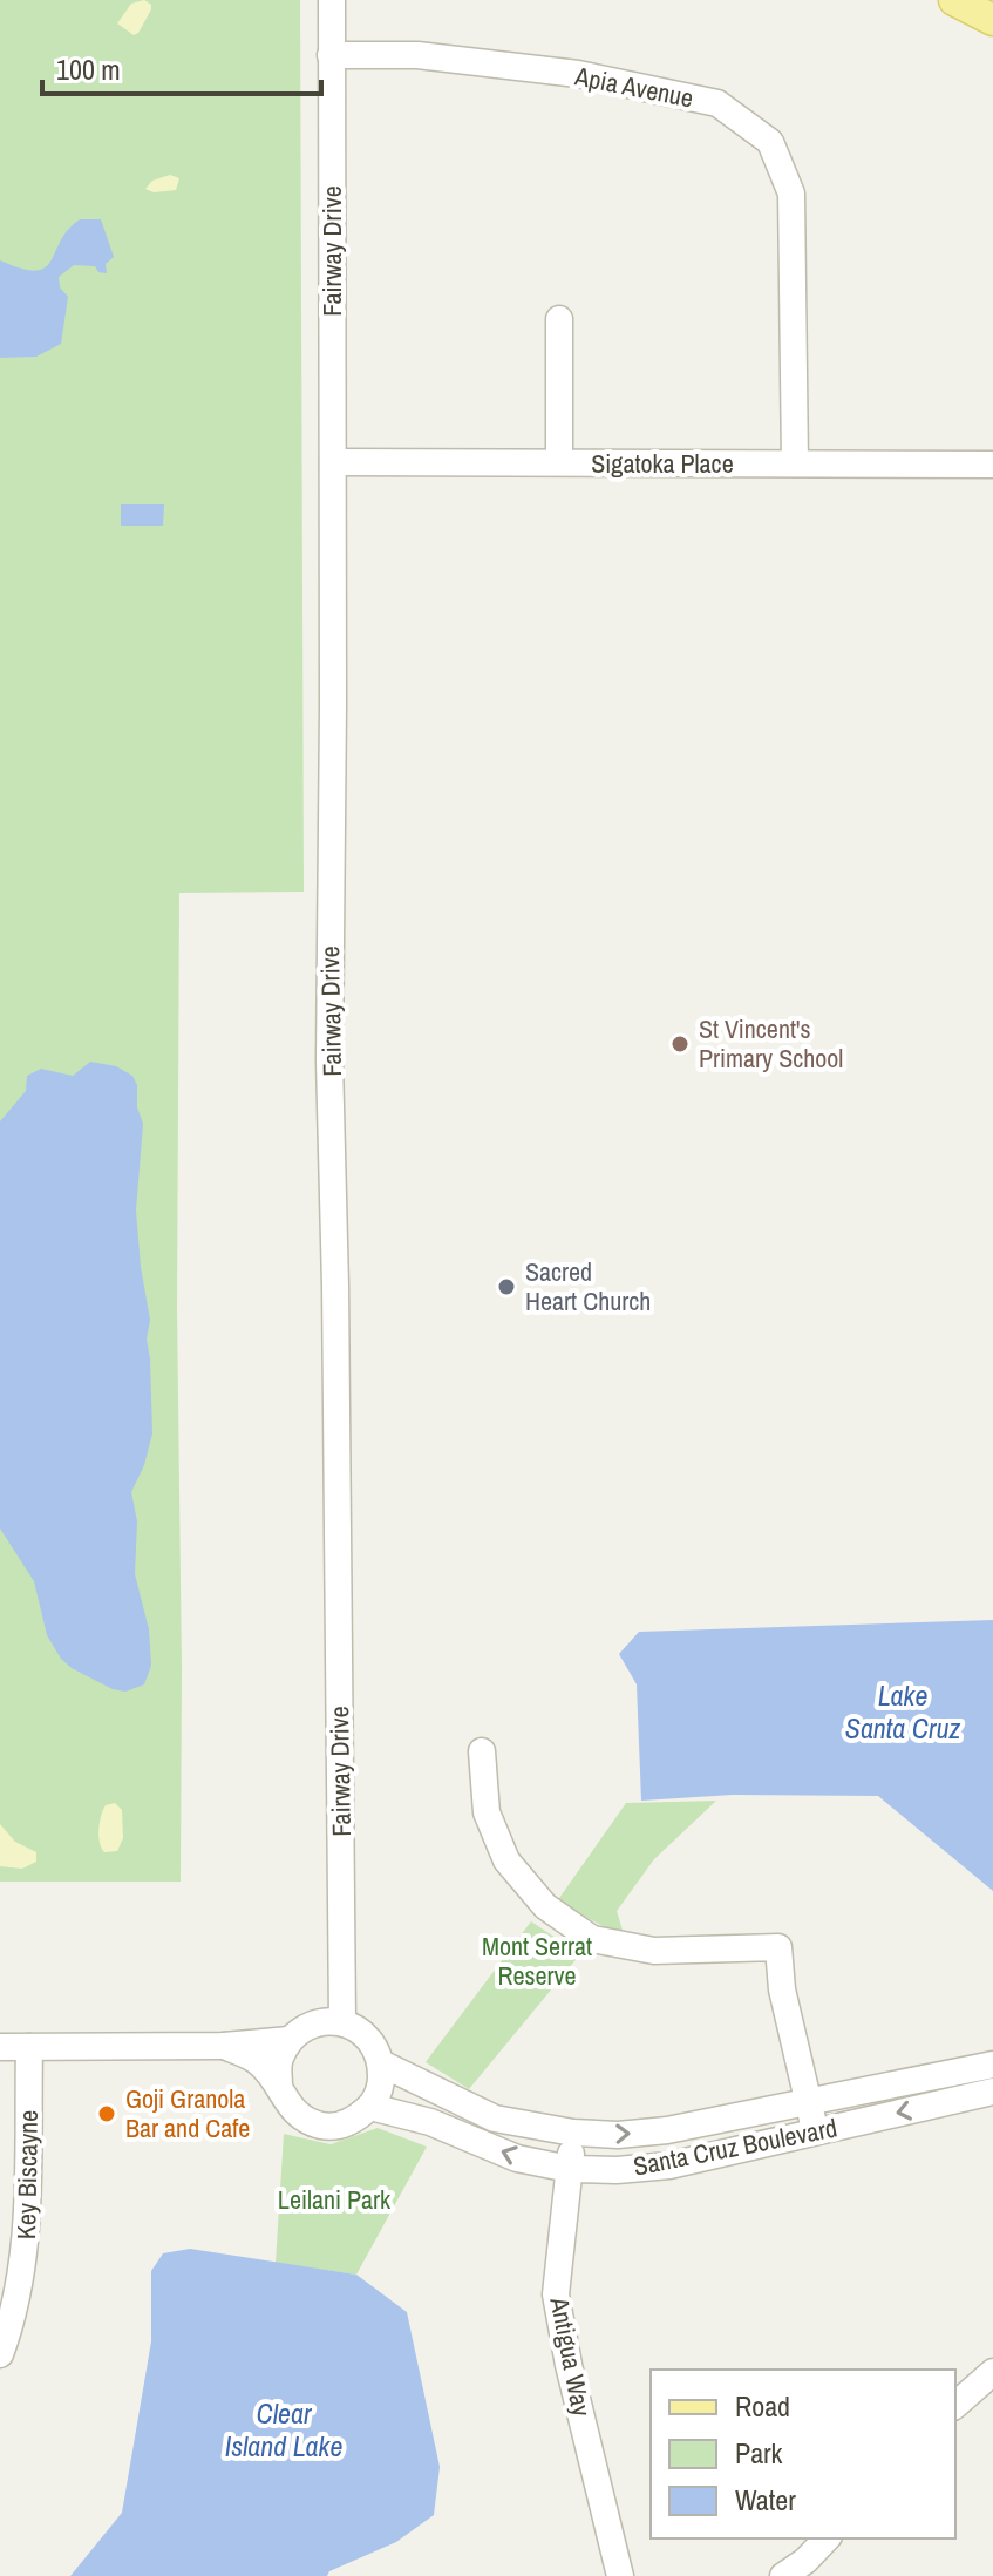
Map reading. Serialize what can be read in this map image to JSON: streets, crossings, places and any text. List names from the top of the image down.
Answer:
{
  "streets": {
    "street": [
      "Apia Avenue",
      "Fairway Drive",
      "Sigatoka Place",
      "Santa Cruz Boulevard",
      "Key Biscayne",
      "Antigua Way"
    ]
  },
  "crossings": [
    ["Apia Avenue", "Fairway Drive"],
    ["Apia Avenue", "Sigatoka Place"],
    ["Fairway Drive", "Sigatoka Place"],
    ["Fairway Drive", "Santa Cruz Boulevard"],
    ["Santa Cruz Boulevard", "Antigua Way"]
  ],
  "water": ["Lake Santa Cruz", "Clear Island Lake"],
  "parks": ["Mont Serrat Reserve", "Leilani Park"],
  "places": ["St Vincent's Primary School", "Sacred Heart Church", "Goji Granola Bar and Cafe"],
  "legend": ["Road", "Park", "Water"],
  "scale_bar": "100 m"
}
